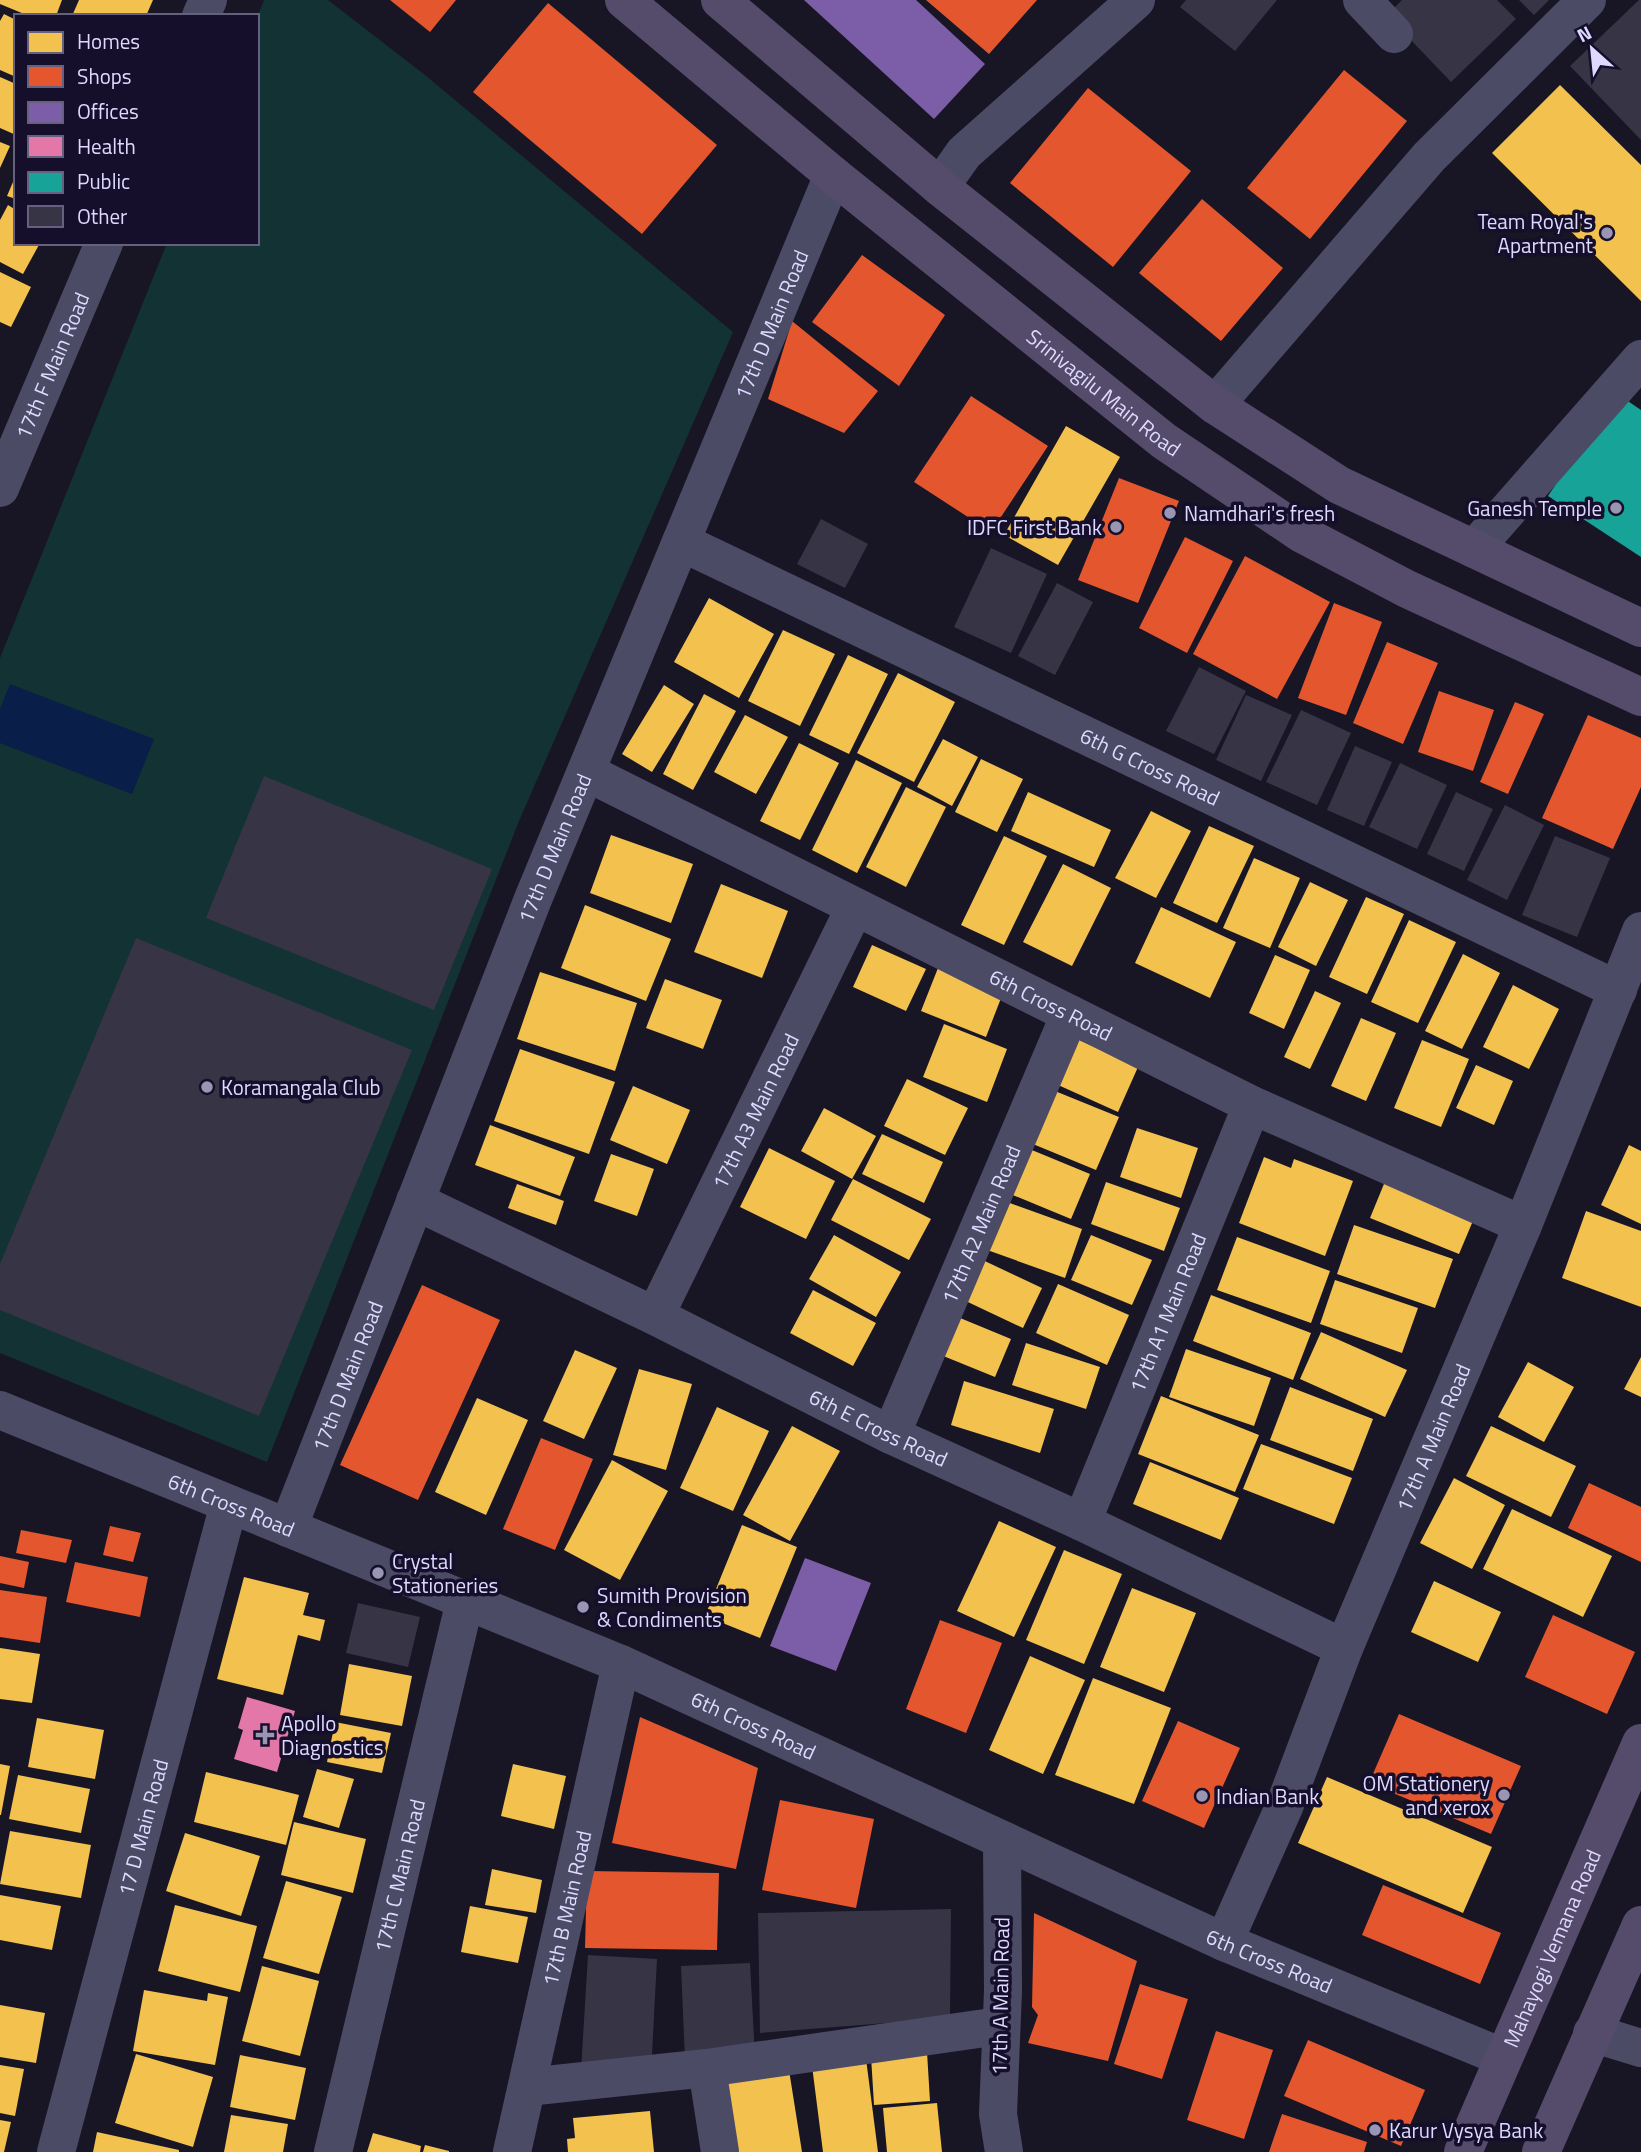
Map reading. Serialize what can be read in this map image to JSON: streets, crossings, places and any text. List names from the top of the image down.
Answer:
{
  "streets": {
    "main road": ["Srinivagilu Main Road", "Mahayogi Vemana Road"],
    "street": [
      "17th D Main Road",
      "17th F Main Road",
      "6th G Cross Road",
      "6th Cross Road",
      "17th A3 Main Road",
      "17th A2 Main Road",
      "17th A1 Main Road",
      "6th E Cross Road",
      "17th A Main Road",
      "17 D Main Road",
      "17th C Main Road",
      "17th B Main Road"
    ]
  },
  "crossings": [
    ["17th D Main Road", "Srinivagilu Main Road"],
    ["17th D Main Road", "6th G Cross Road"],
    ["17th D Main Road", "6th Cross Road"],
    ["17th D Main Road", "6th E Cross Road"],
    ["6th G Cross Road", "17th A Main Road"],
    ["6th Cross Road", "17th A3 Main Road"],
    ["6th Cross Road", "17th A2 Main Road"],
    ["6th Cross Road", "17th A1 Main Road"],
    ["6th Cross Road", "17th A Main Road"],
    ["6th Cross Road", "17 D Main Road"],
    ["6th Cross Road", "17th C Main Road"],
    ["6th Cross Road", "17th B Main Road"],
    ["6th Cross Road", "Mahayogi Vemana Road"],
    ["17th A3 Main Road", "6th E Cross Road"],
    ["17th A2 Main Road", "6th E Cross Road"],
    ["17th A1 Main Road", "6th E Cross Road"],
    ["6th E Cross Road", "17th A Main Road"]
  ],
  "places": {
    "other": [
      "Team Royal's Apartment",
      "Ganesh Temple",
      "Namdhari's fresh",
      "IDFC First Bank",
      "Koramangala Club",
      "Crystal Stationeries",
      "Sumith Provision & Condiments",
      "OM Stationery and xerox",
      "Indian Bank",
      "Karur Vysya Bank"
    ],
    "health": ["Apollo Diagnostics"]
  },
  "legend": [
    "Homes",
    "Shops",
    "Offices",
    "Health",
    "Public",
    "Other"
  ],
  "north": "top left"
}
